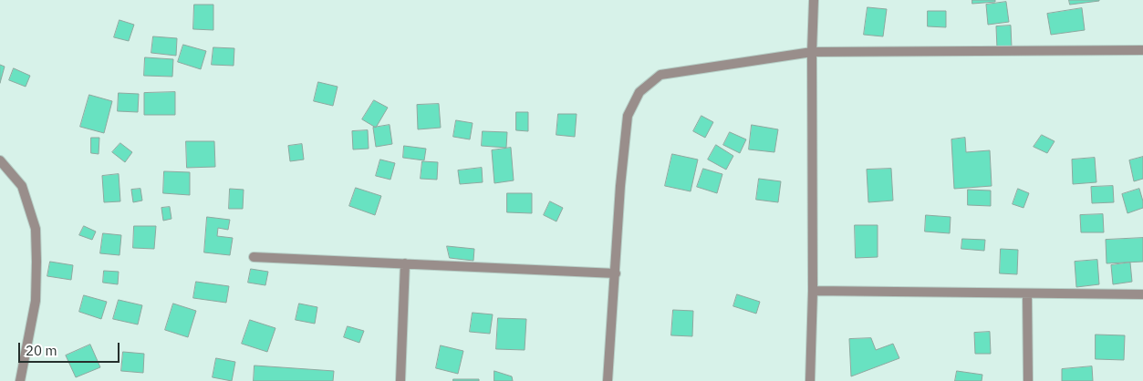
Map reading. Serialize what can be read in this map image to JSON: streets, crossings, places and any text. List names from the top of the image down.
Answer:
{
  "scale_bar": "20 m"
}
